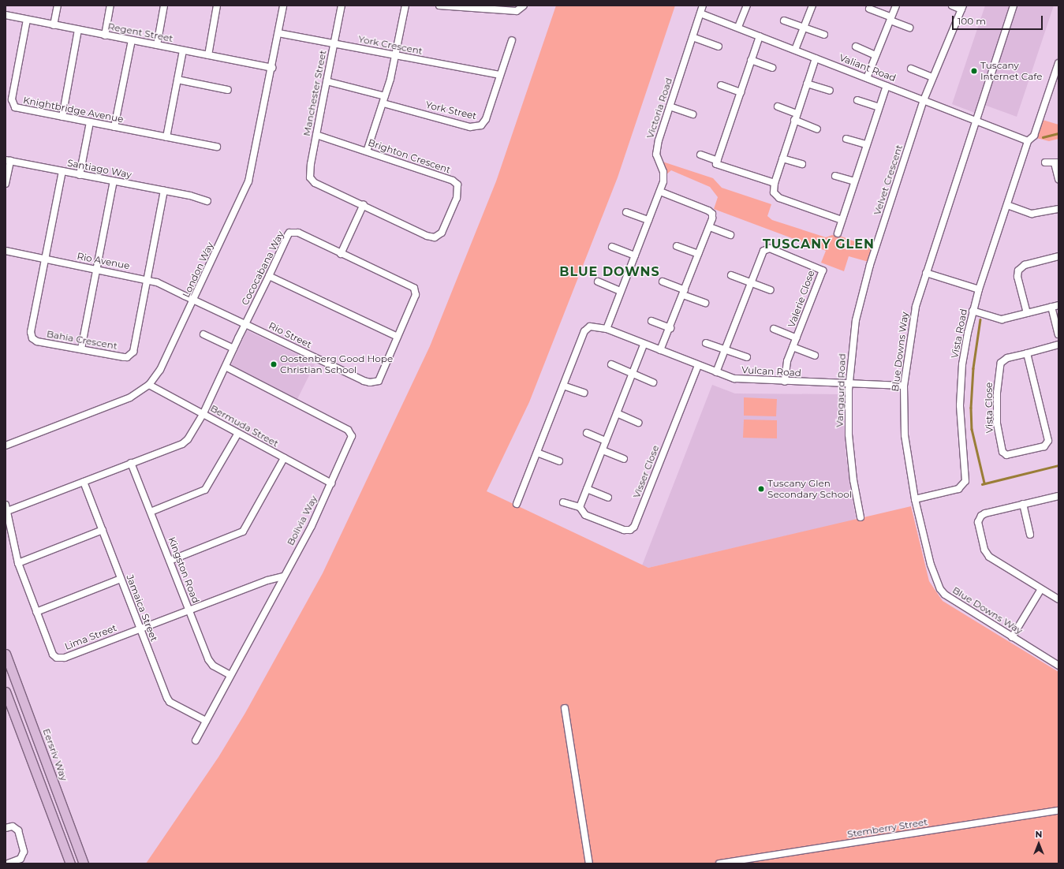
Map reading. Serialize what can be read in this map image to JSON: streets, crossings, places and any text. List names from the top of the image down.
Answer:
{
  "streets": {
    "main road": ["Eersriv Way"],
    "street": [
      "Regent Street",
      "York Crescent",
      "Valiant Road",
      "Manchester Street",
      "Victoria Road",
      "Knightbridge Avenue",
      "York Street",
      "Brighton Crescent",
      "Santiago Way",
      "Velvet Crescent",
      "Rio Avenue",
      "Cococabana Way",
      "London Way",
      "Valerie Close",
      "Vista Road",
      "Rio Street",
      "Bahia Crescent",
      "Blue Downs Way",
      "Vulcan Road",
      "Vangaurd Road",
      "Vista Close",
      "Bermuda Street",
      "Visser Close",
      "Bolivia Way",
      "Kingston Road",
      "Jamaica Street",
      "Lima Street",
      "Stemberry Street"
    ]
  },
  "crossings": [
    ["Regent Street", "Knightbridge Avenue"],
    ["Regent Street", "London Way"],
    ["York Crescent", "Manchester Street"],
    ["York Crescent", "York Street"],
    ["York Crescent", "London Way"],
    ["Valiant Road", "Victoria Road"],
    ["Valiant Road", "Velvet Crescent"],
    ["Valiant Road", "Vista Road"],
    ["Valiant Road", "Blue Downs Way"],
    ["Manchester Street", "York Street"],
    ["Manchester Street", "Brighton Crescent"],
    ["Victoria Road", "Vulcan Road"],
    ["Santiago Way", "Bahia Crescent"],
    ["Velvet Crescent", "Vangaurd Road"],
    ["Rio Avenue", "London Way"],
    ["Rio Avenue", "Rio Street"],
    ["Rio Avenue", "Bahia Crescent"],
    ["Cococabana Way", "Rio Street"],
    ["Cococabana Way", "Bermuda Street"],
    ["Cococabana Way", "Bolivia Way"],
    ["Cococabana Way", "Kingston Road"],
    ["Cococabana Way", "Jamaica Street"],
    ["Cococabana Way", "Lima Street"],
    ["London Way", "Rio Street"],
    ["London Way", "Bermuda Street"],
    ["Valerie Close", "Vulcan Road"],
    ["Vista Road", "Blue Downs Way"],
    ["Blue Downs Way", "Vulcan Road"],
    ["Vulcan Road", "Vangaurd Road"],
    ["Vulcan Road", "Visser Close"],
    ["Bermuda Street", "Bolivia Way"],
    ["Bolivia Way", "Kingston Road"],
    ["Bolivia Way", "Jamaica Street"],
    ["Bolivia Way", "Lima Street"],
    ["Kingston Road", "Lima Street"],
    ["Jamaica Street", "Lima Street"]
  ],
  "districts": ["TUSCANY GLEN", "BLUE DOWNS"],
  "places": ["Tuscany Internet Cafe", "Oostenberg Good Hope Christian School", "Tuscany Glen Secondary School"],
  "scale_bar": "100 m",
  "north": "top"
}
